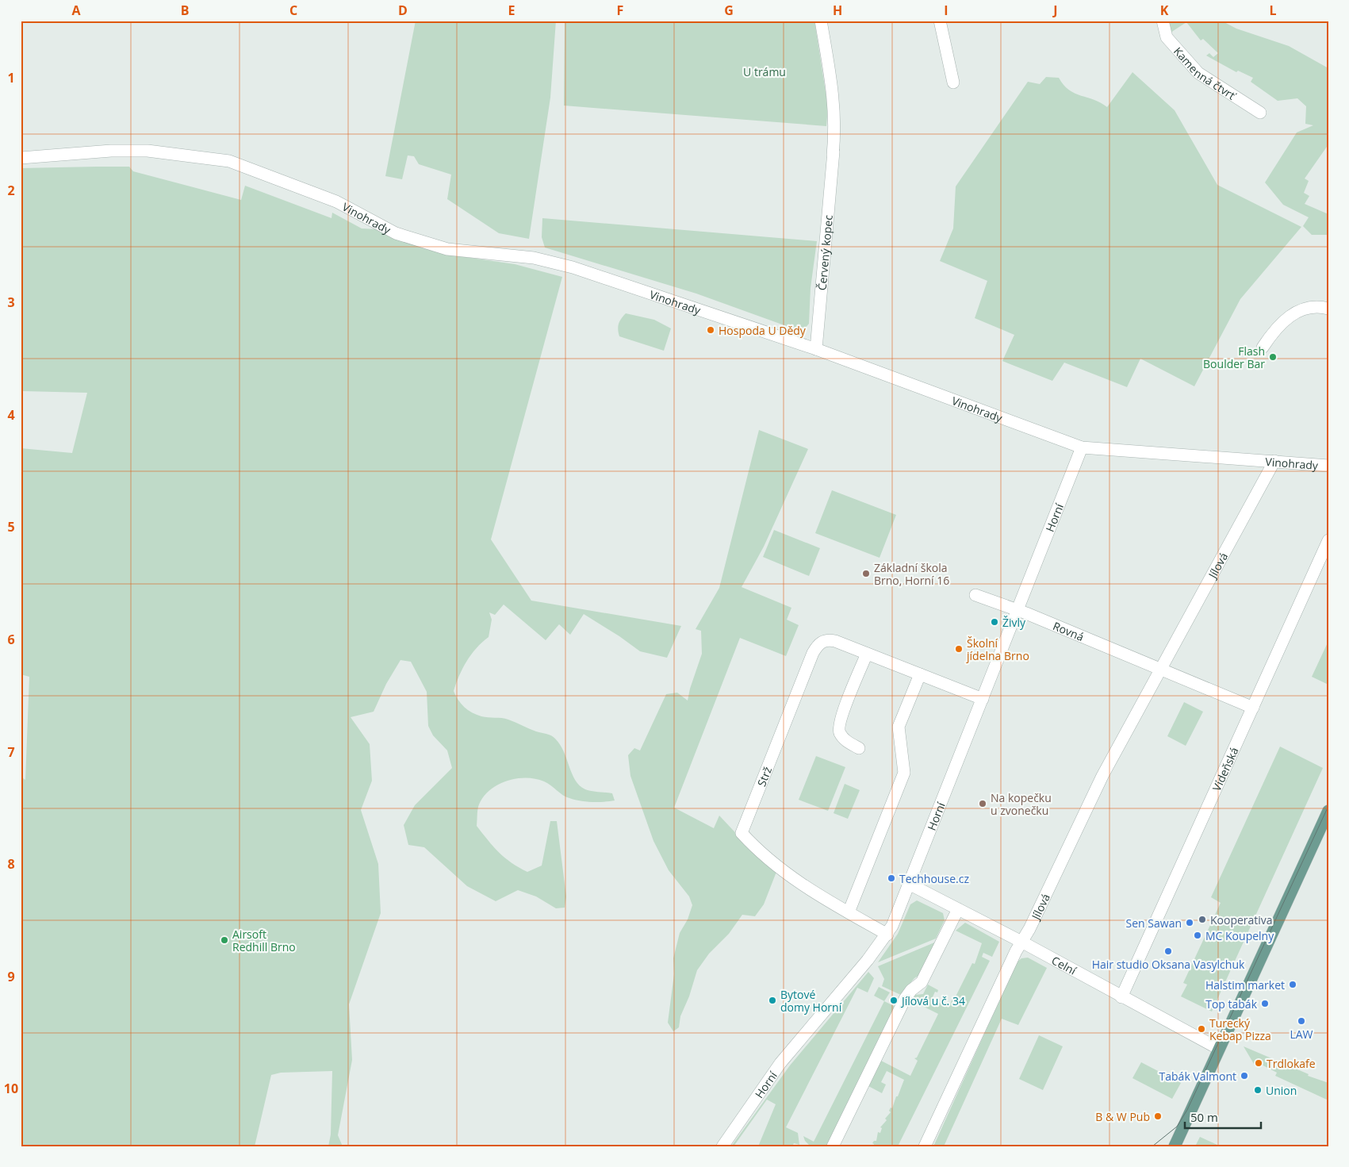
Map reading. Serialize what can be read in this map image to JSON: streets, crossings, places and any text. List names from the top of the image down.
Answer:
{
  "streets": {
    "street": [
      "Kamenná čtvrť",
      "Vinohrady",
      "Červený kopec",
      "Horní",
      "Jílová",
      "Rovná",
      "Vídeňská",
      "Strž",
      "Celní"
    ]
  },
  "crossings": [
    ["Vinohrady", "Červený kopec"],
    ["Vinohrady", "Horní"],
    ["Vinohrady", "Jílová"],
    ["Horní", "Rovná"],
    ["Horní", "Strž"],
    ["Horní", "Celní"],
    ["Jílová", "Rovná"],
    ["Jílová", "Celní"],
    ["Vídeňská", "Celní"]
  ],
  "parks": ["U trámu"],
  "places": [
    "Hospoda U Dědy",
    "Flash Boulder Bar",
    "Základní škola Brno, Horní 16",
    "Živly",
    "Školní jídelna Brno",
    "Na kopečku u zvonečku",
    "Techhouse.cz",
    "Kooperativa",
    "Sen Sawan",
    "MC Koupelny",
    "Airsoft Redhill Brno",
    "Hair studio Oksana Vasylchuk",
    "Halstim market",
    "Bytové domy Horní",
    "Jílová u č. 34",
    "Top tabák",
    "LAW",
    "Turecký Kebap Pizza",
    "Trdlokafe",
    "Tabák Valmont",
    "Union",
    "B & W Pub"
  ],
  "scale_bar": "50 m",
  "grid": {
    "columns": [
      "A",
      "B",
      "C",
      "D",
      "E",
      "F",
      "G",
      "H",
      "I",
      "J",
      "K",
      "L"
    ],
    "rows": [
      "1",
      "2",
      "3",
      "4",
      "5",
      "6",
      "7",
      "8",
      "9",
      "10"
    ]
  }
}
